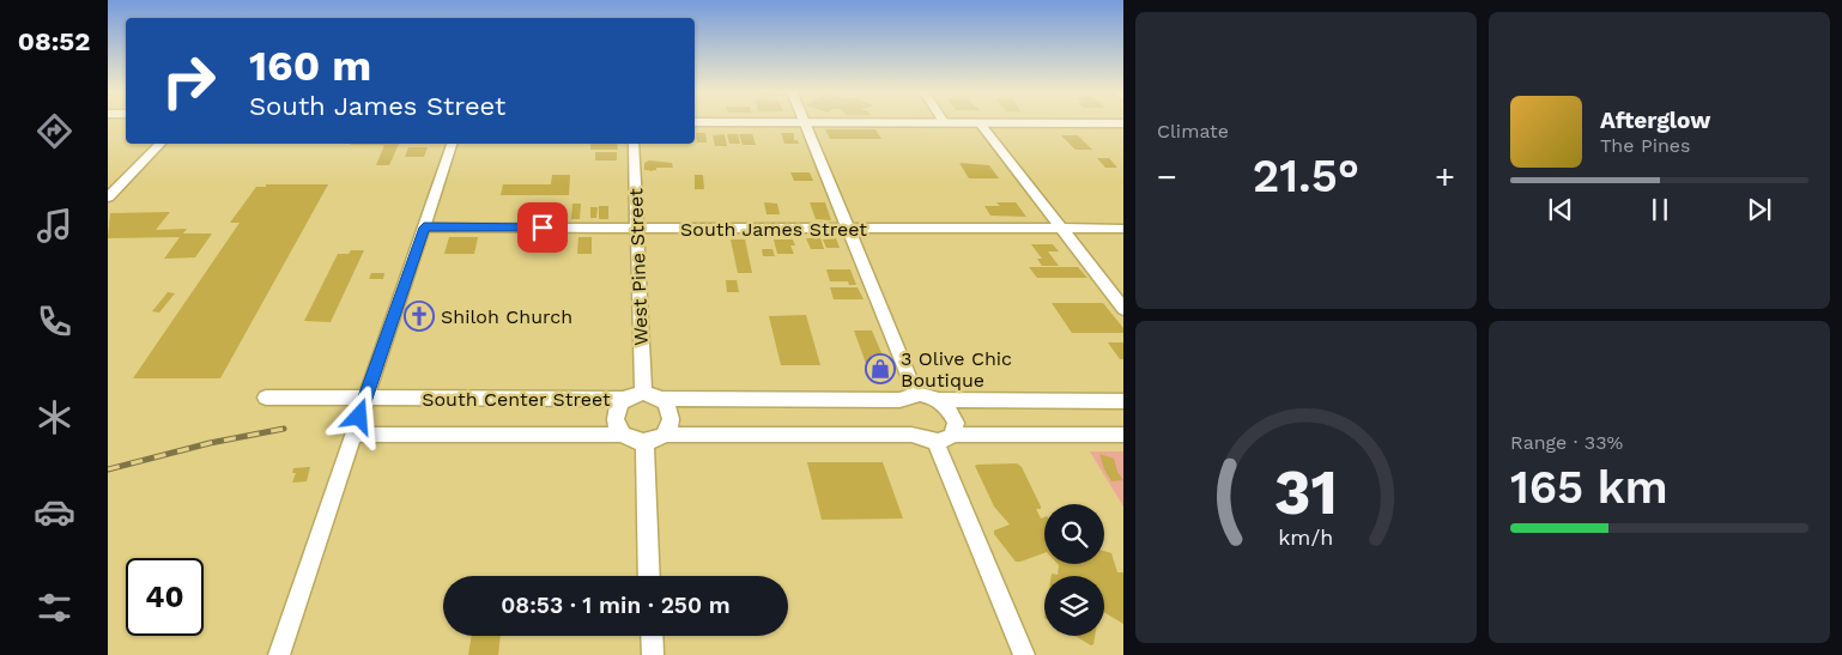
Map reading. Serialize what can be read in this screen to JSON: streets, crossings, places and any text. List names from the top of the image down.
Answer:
{
  "streets": {
    "street": ["South James Street", "West Pine Street", "South Center Street"]
  },
  "crossings": [
    ["South James Street", "West Pine Street"],
    ["West Pine Street", "South Center Street"]
  ],
  "places": {
    "church": ["Shiloh Church"],
    "shop": ["3 Olive Chic Boutique"]
  },
  "page": {
    "tabs": "08:52",
    "tile": [
      "Climate",
      ["Range · 33%", "165 km"]
    ],
    "turn": ["160 m", "South James Street"],
    "song": ["Afterglow", "The Pines"],
    "heat": ["−", "21.5°", "+"],
    "limit": "40",
    "trip": "08:53 · 1 min · 250 m",
    "gauge": ["31", "km/h"]
  }
}
